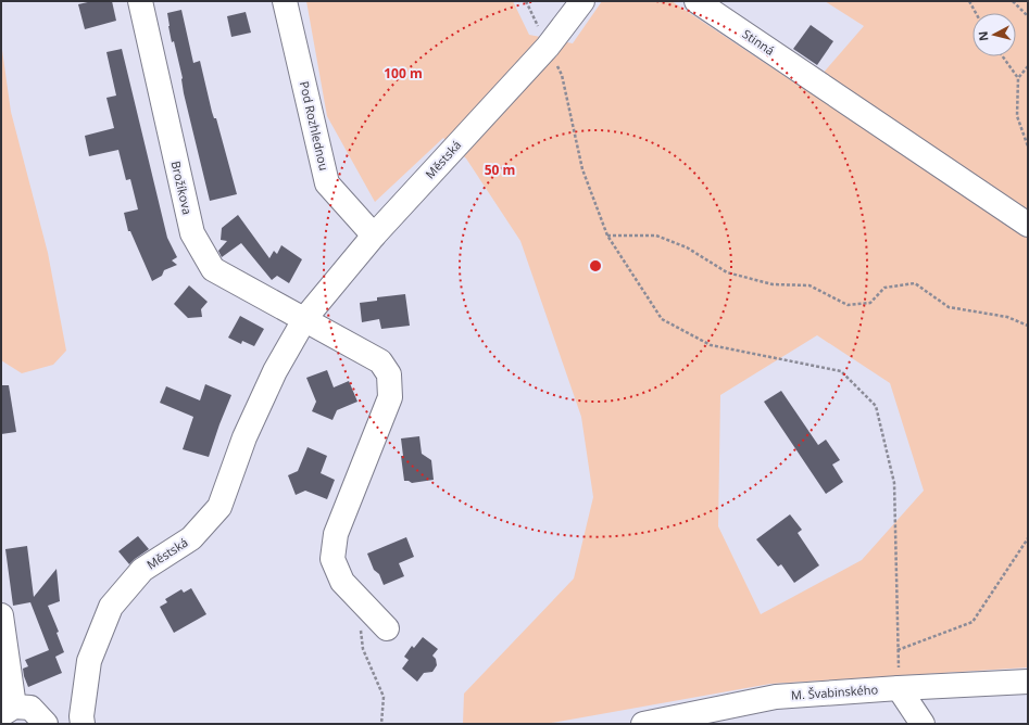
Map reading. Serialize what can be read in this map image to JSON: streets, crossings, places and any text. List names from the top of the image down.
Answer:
{
  "streets": {
    "street": [
      "Stinná",
      "Pod Rozhlednou",
      "Městská",
      "Brožíkova",
      "M. Švabinského"
    ]
  },
  "crossings": [
    ["Pod Rozhlednou", "Městská"],
    ["Městská", "Brožíkova"]
  ],
  "north": "left",
  "rings": ["100 m", "50 m"]
}
